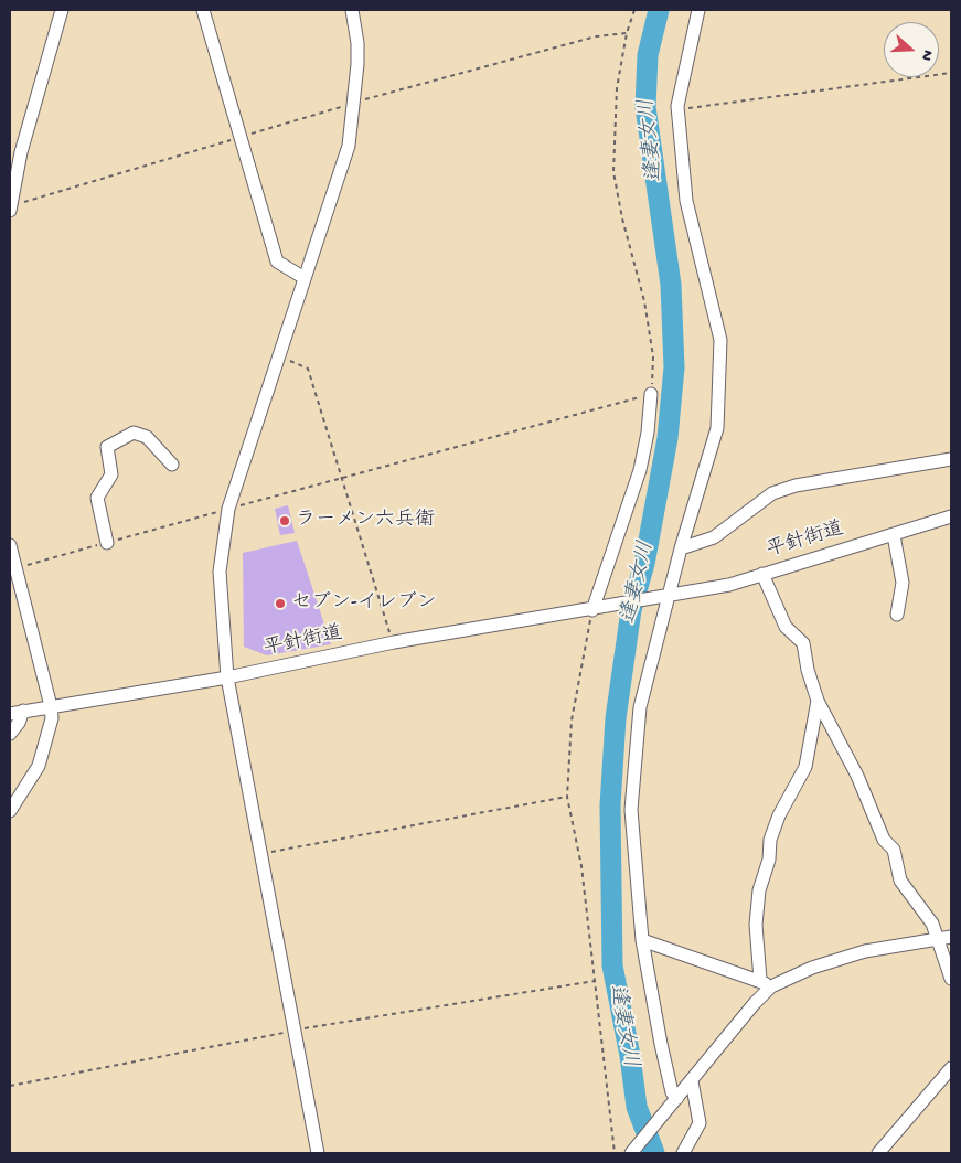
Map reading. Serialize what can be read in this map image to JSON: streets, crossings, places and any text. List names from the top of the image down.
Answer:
{
  "streets": {
    "street": ["平針街道"]
  },
  "water": ["逢妻女川"],
  "places": ["ラーメン六兵衛", "セブン-イレブン"],
  "north": "right"
}
